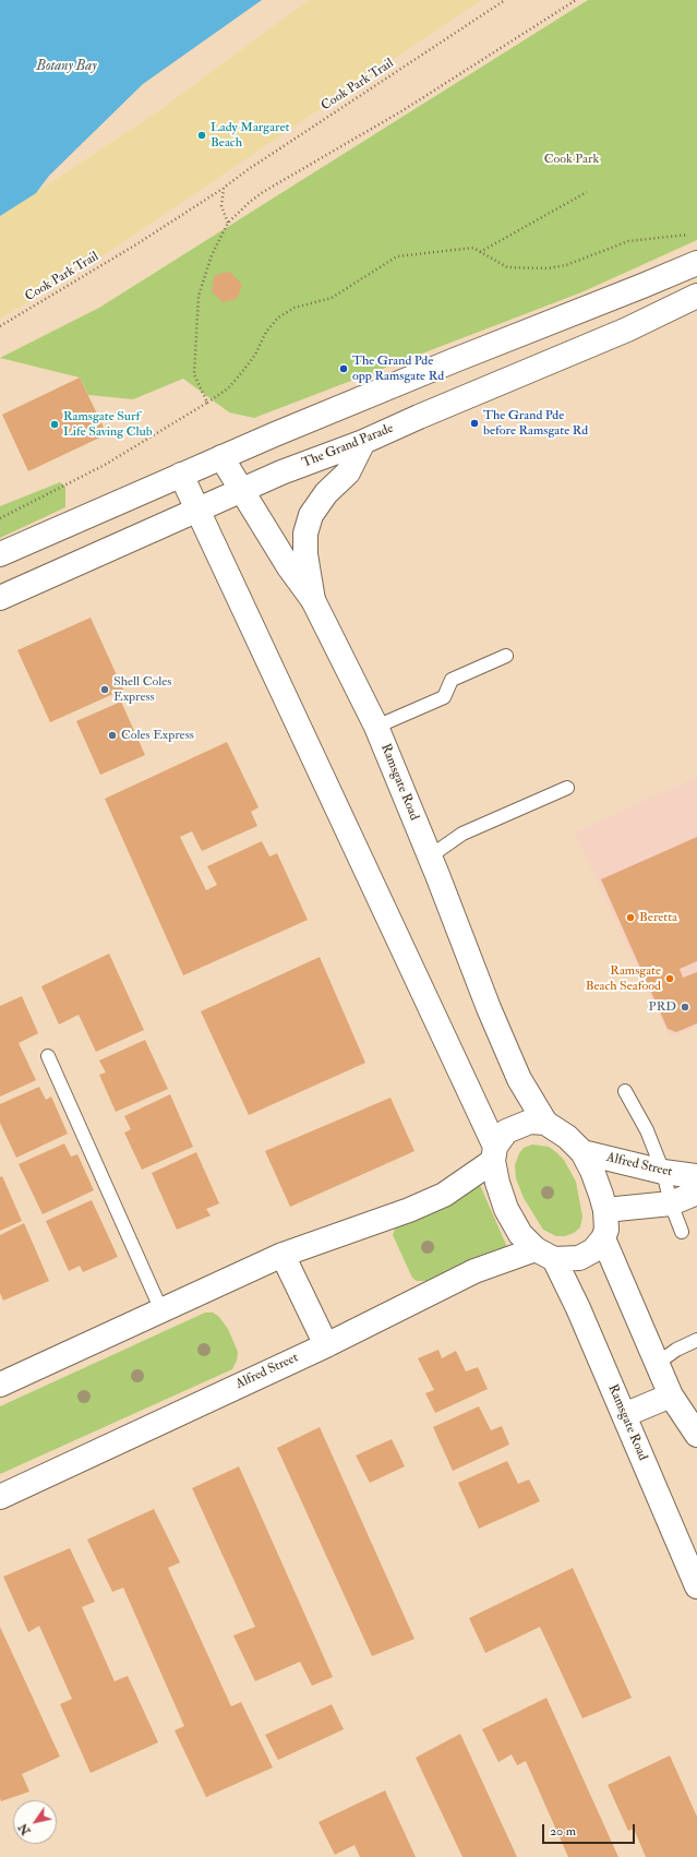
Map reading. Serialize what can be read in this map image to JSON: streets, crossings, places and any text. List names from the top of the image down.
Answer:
{
  "streets": {
    "main road": ["The Grand Parade", "Ramsgate Road", "Alfred Street"],
    "path": ["Cook Park Trail"]
  },
  "crossings": [
    ["The Grand Parade", "Ramsgate Road"],
    ["Ramsgate Road", "Alfred Street"]
  ],
  "water": ["Botany Bay"],
  "parks": ["Cook Park"],
  "places": [
    "Lady Margaret Beach",
    "The Grand Pde opp Ramsgate Rd",
    "The Grand Pde before Ramsgate Rd",
    "Ramsgate Surf Life Saving Club",
    "Shell Coles Express",
    "Coles Express",
    "Beretta",
    "Ramsgate Beach Seafood",
    "PRD"
  ],
  "scale_bar": "20 m",
  "north": "bottom left"
}
